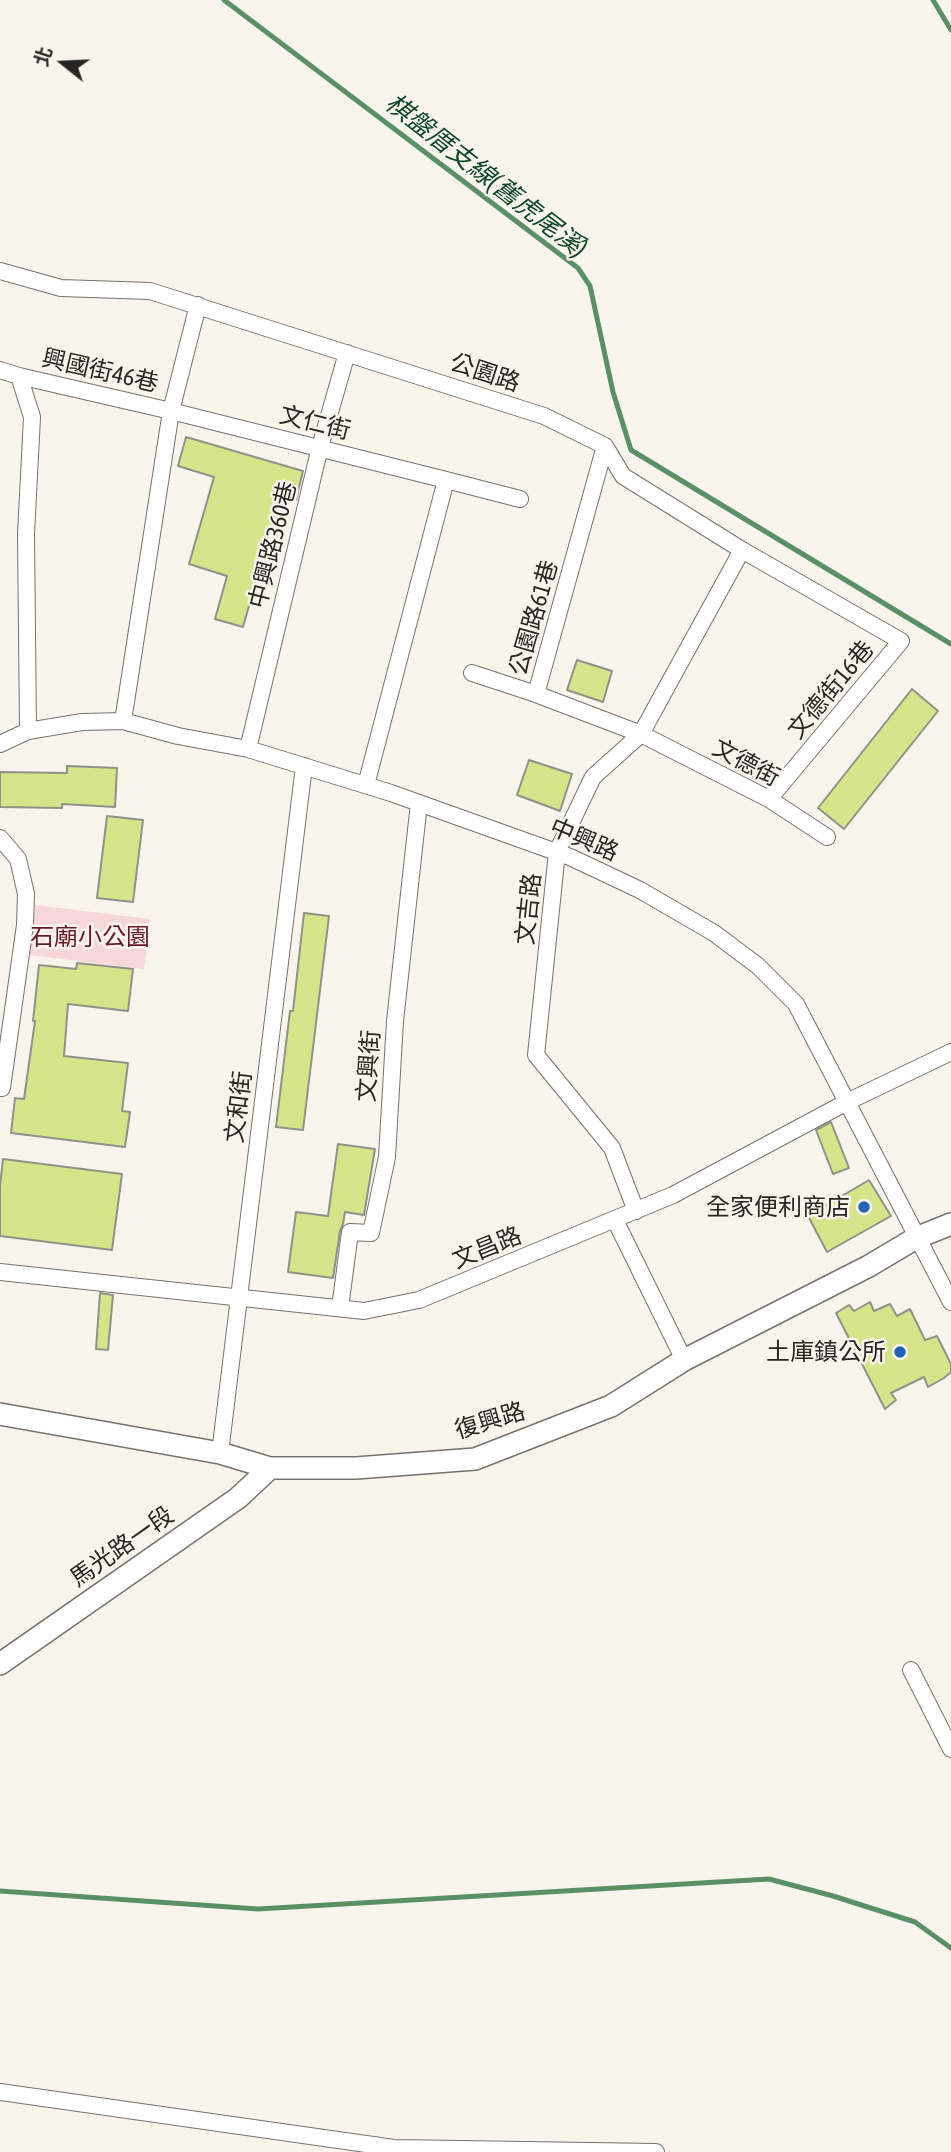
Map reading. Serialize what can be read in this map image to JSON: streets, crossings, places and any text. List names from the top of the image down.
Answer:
{
  "streets": {
    "main road": ["復興路", "馬光路一段"],
    "street": [
      "興國街46巷",
      "公園路",
      "文仁街",
      "中興路360巷",
      "公園路61巷",
      "文德街16巷",
      "文德街",
      "中興路",
      "文吉路",
      "文興街",
      "文和街",
      "文昌路"
    ]
  },
  "crossings": [
    ["興國街46巷", "文仁街"],
    ["公園路", "中興路360巷"],
    ["公園路", "公園路61巷"],
    ["文仁街", "中興路360巷"],
    ["中興路360巷", "中興路"],
    ["公園路61巷", "文德街"],
    ["公園路61巷", "文吉路"],
    ["文德街16巷", "文德街"],
    ["文德街16巷", "文吉路"],
    ["文德街", "文吉路"],
    ["中興路", "文吉路"],
    ["中興路", "文興街"],
    ["中興路", "文和街"],
    ["中興路", "文昌路"],
    ["中興路", "復興路"],
    ["文吉路", "文昌路"],
    ["文興街", "文昌路"],
    ["文和街", "文昌路"],
    ["文和街", "復興路"],
    ["復興路", "馬光路一段"]
  ],
  "water": ["棋盤厝支線(舊虎尾溪)"],
  "parks": ["石廟小公園"],
  "places": ["全家便利商店", "土庫鎮公所"],
  "north": "left"
}
